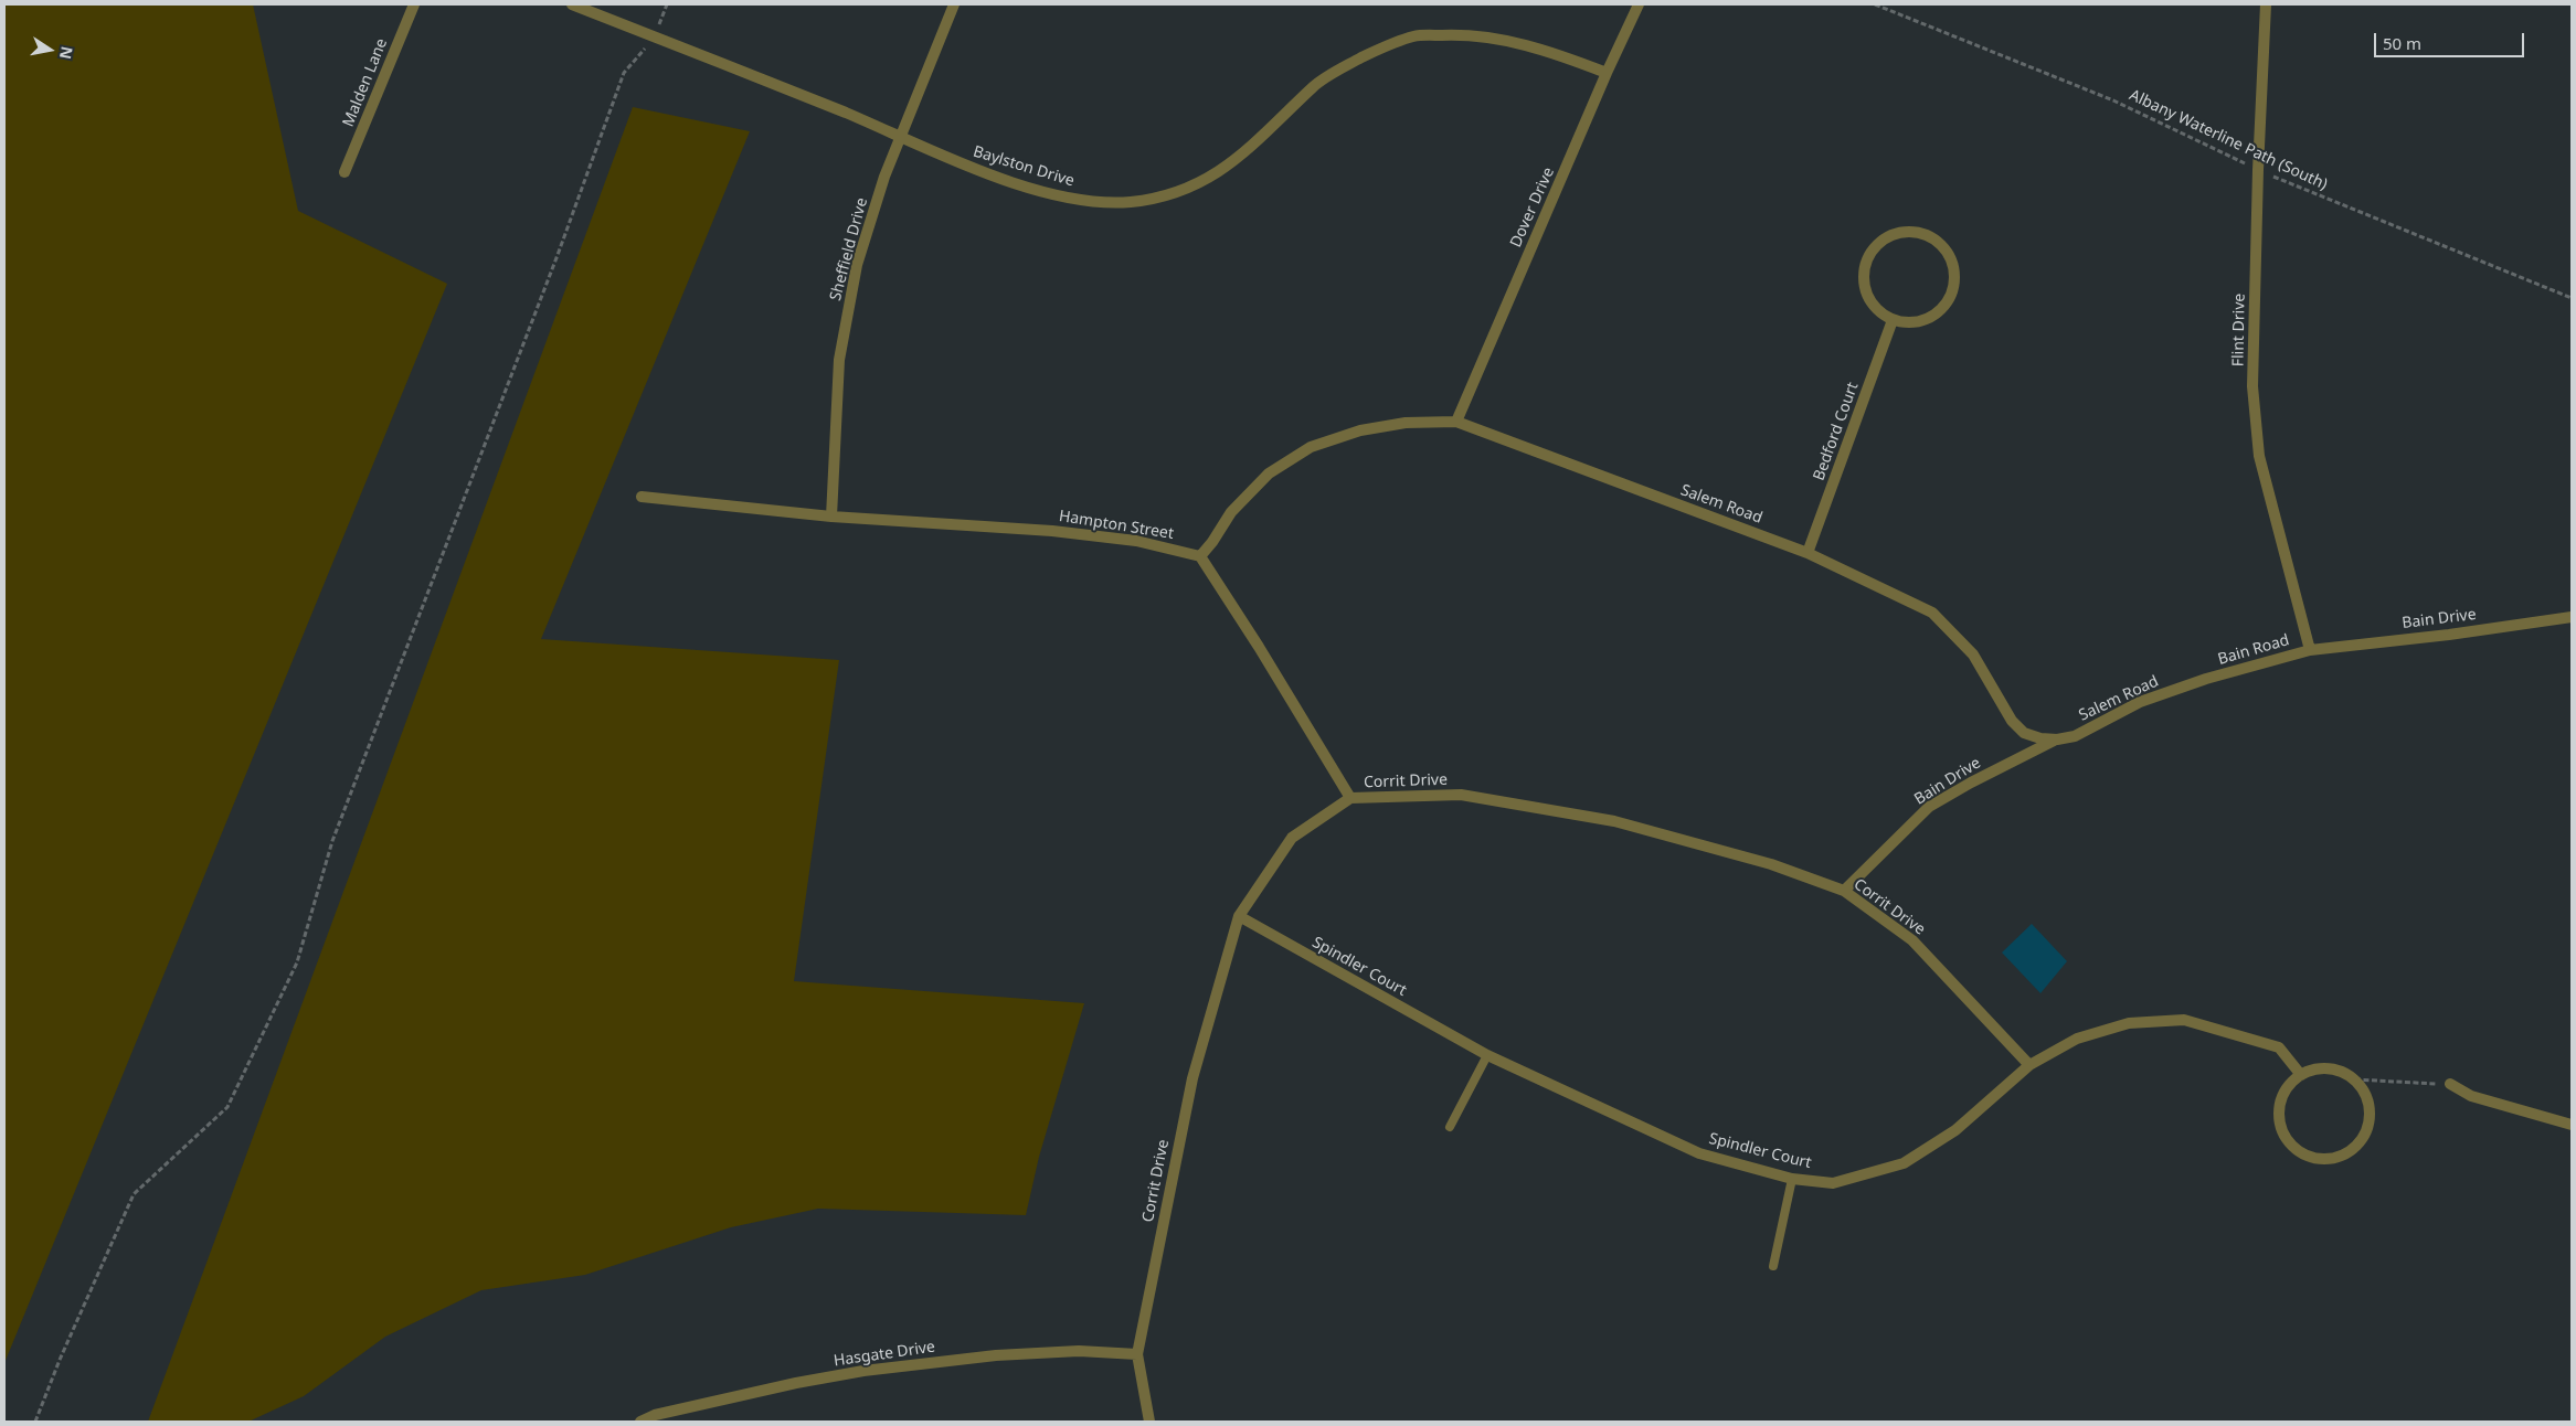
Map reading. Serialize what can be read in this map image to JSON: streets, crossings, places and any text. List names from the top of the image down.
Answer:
{
  "streets": {
    "street": [
      "Malden Lane",
      "Baylston Drive",
      "Dover Drive",
      "Sheffield Drive",
      "Flint Drive",
      "Bedford Court",
      "Salem Road",
      "Hampton Street",
      "Bain Drive",
      "Bain Road",
      "Corrit Drive",
      "Spindler Court",
      "Hasgate Drive"
    ],
    "path": ["Albany Waterline Path (South)"]
  },
  "crossings": [
    ["Albany Waterline Path (South)", "Flint Drive"],
    ["Baylston Drive", "Dover Drive"],
    ["Baylston Drive", "Sheffield Drive"],
    ["Dover Drive", "Salem Road"],
    ["Sheffield Drive", "Hampton Street"],
    ["Flint Drive", "Bain Drive"],
    ["Flint Drive", "Bain Road"],
    ["Bedford Court", "Salem Road"],
    ["Salem Road", "Hampton Street"],
    ["Salem Road", "Bain Drive"],
    ["Salem Road", "Bain Road"],
    ["Bain Drive", "Bain Road"],
    ["Bain Drive", "Corrit Drive"],
    ["Corrit Drive", "Spindler Court"],
    ["Corrit Drive", "Hasgate Drive"]
  ],
  "scale_bar": "50 m",
  "north": "right"
}
